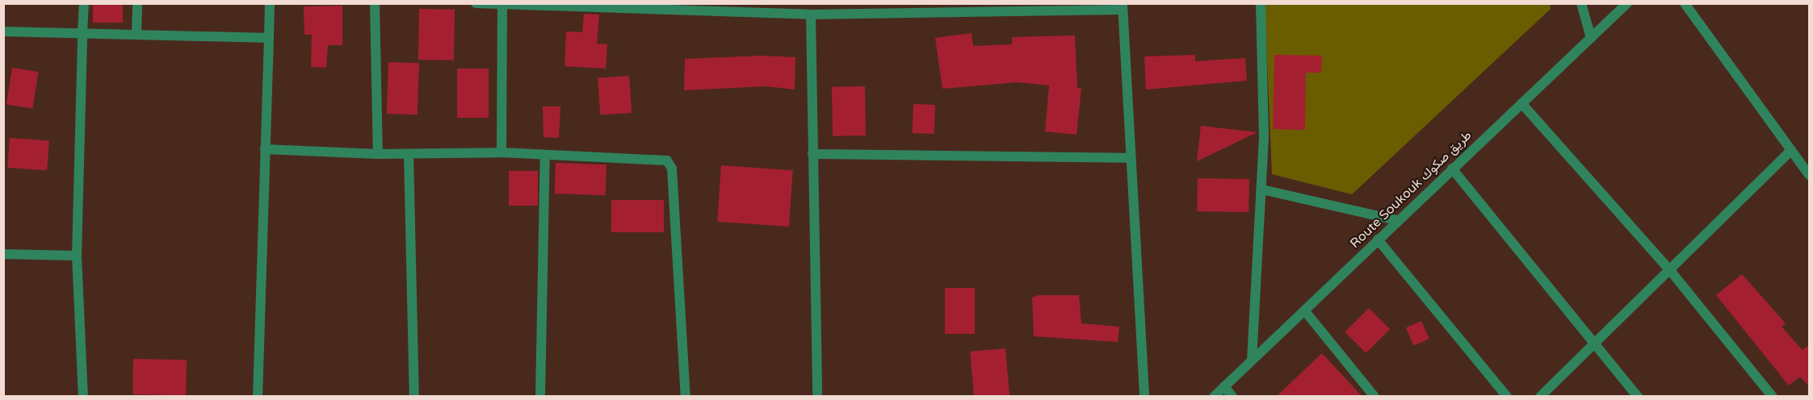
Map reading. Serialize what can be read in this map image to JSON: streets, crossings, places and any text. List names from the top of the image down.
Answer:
{
  "streets": {
    "street": ["Route Soukouk طريق صكوك"]
  }
}
